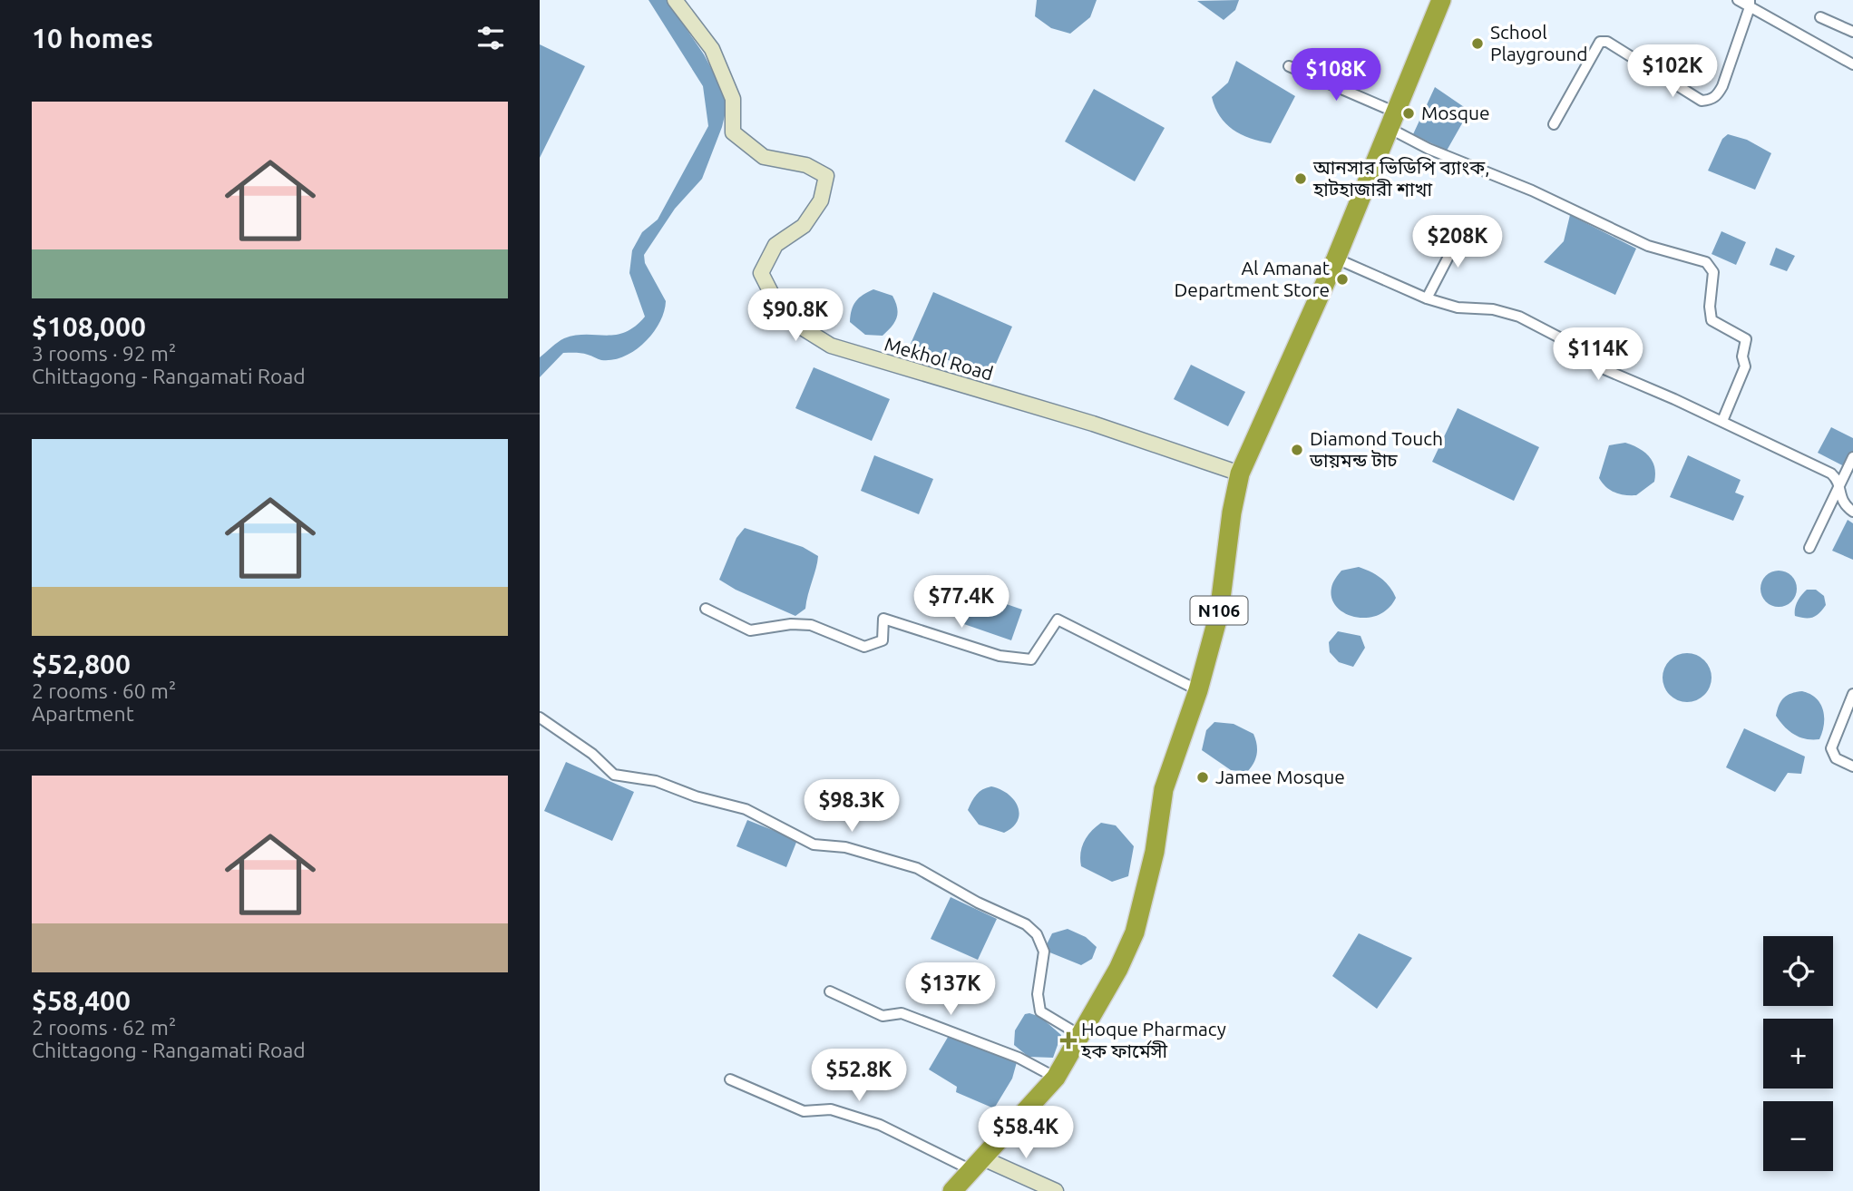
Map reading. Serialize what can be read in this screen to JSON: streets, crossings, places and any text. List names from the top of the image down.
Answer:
{
  "streets": {
    "highway": ["N106"],
    "street": ["Mekhol Road"]
  },
  "crossings": [
    ["Mekhol Road", "N106"]
  ],
  "places": {
    "other": [
      "School Playground",
      "Mosque",
      "আনসার ভিডিপি ব্যাংক, হাটহাজারী শাখা",
      "Al Amanat Department Store",
      "Diamond Touch ডায়মন্ড টাচ",
      "Jamee Mosque"
    ],
    "health": ["Hoque Pharmacy হক ফার্মেসী"]
  },
  "page": {
    "heading": "10 homes",
    "price": [
      "$102K",
      "$108K",
      "$208K",
      "$90.8K",
      "$114K",
      "$77.4K",
      "$98.3K",
      "$137K",
      "$52.8K",
      "$58.4K"
    ],
    "list": [
      {
        "name": "$108,000",
        "note": "3 rooms · 92 m² · Chittagong - Rangamati Road"
      },
      {
        "name": "$52,800",
        "note": "2 rooms · 60 m² · Apartment"
      },
      {
        "name": "$58,400",
        "note": "2 rooms · 62 m² · Chittagong - Rangamati Road"
      }
    ],
    "map_buttons": ["+", "−"]
  }
}
